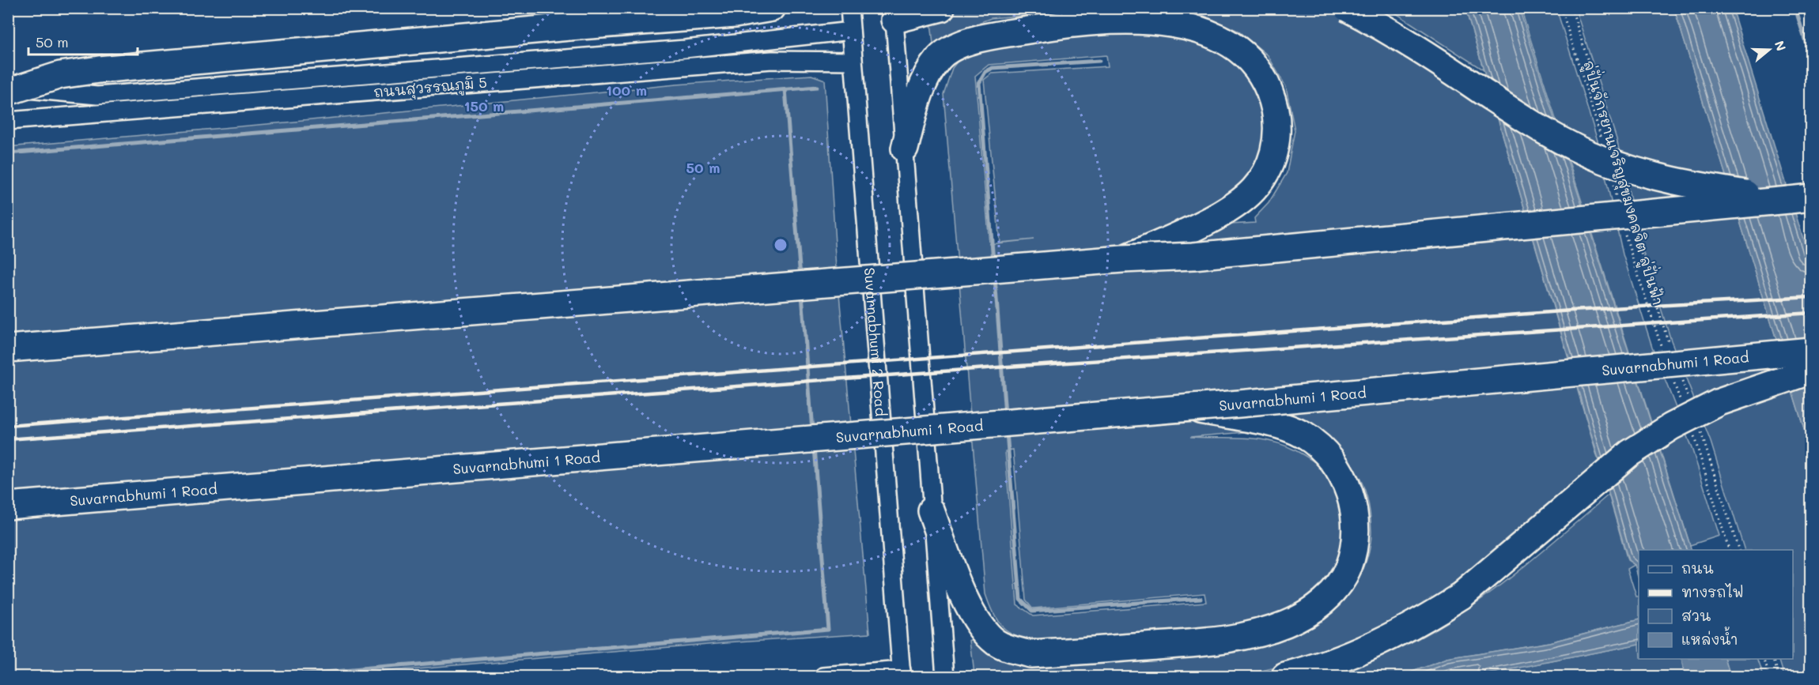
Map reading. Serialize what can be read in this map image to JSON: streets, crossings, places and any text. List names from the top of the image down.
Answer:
{
  "streets": {
    "highway": ["Suvarnabhumi 1 Road"],
    "street": ["ถนนสุวรรณภูมิ 5", "Suvarnabhumi 2 Road"],
    "path": ["ลู่ปั่นจักรยานเจริญสุขมงคลจิต ลู่ปั่นฟ้า"]
  },
  "crossings": [
    ["ถนนสุวรรณภูมิ 5", "Suvarnabhumi 2 Road"]
  ],
  "legend": [
    "ถนน",
    "ทางรถไฟ",
    "สวน",
    "แหล่งน้ำ"
  ],
  "scale_bar": "50 m",
  "north": "right",
  "rings": ["100 m", "150 m", "50 m"]
}
